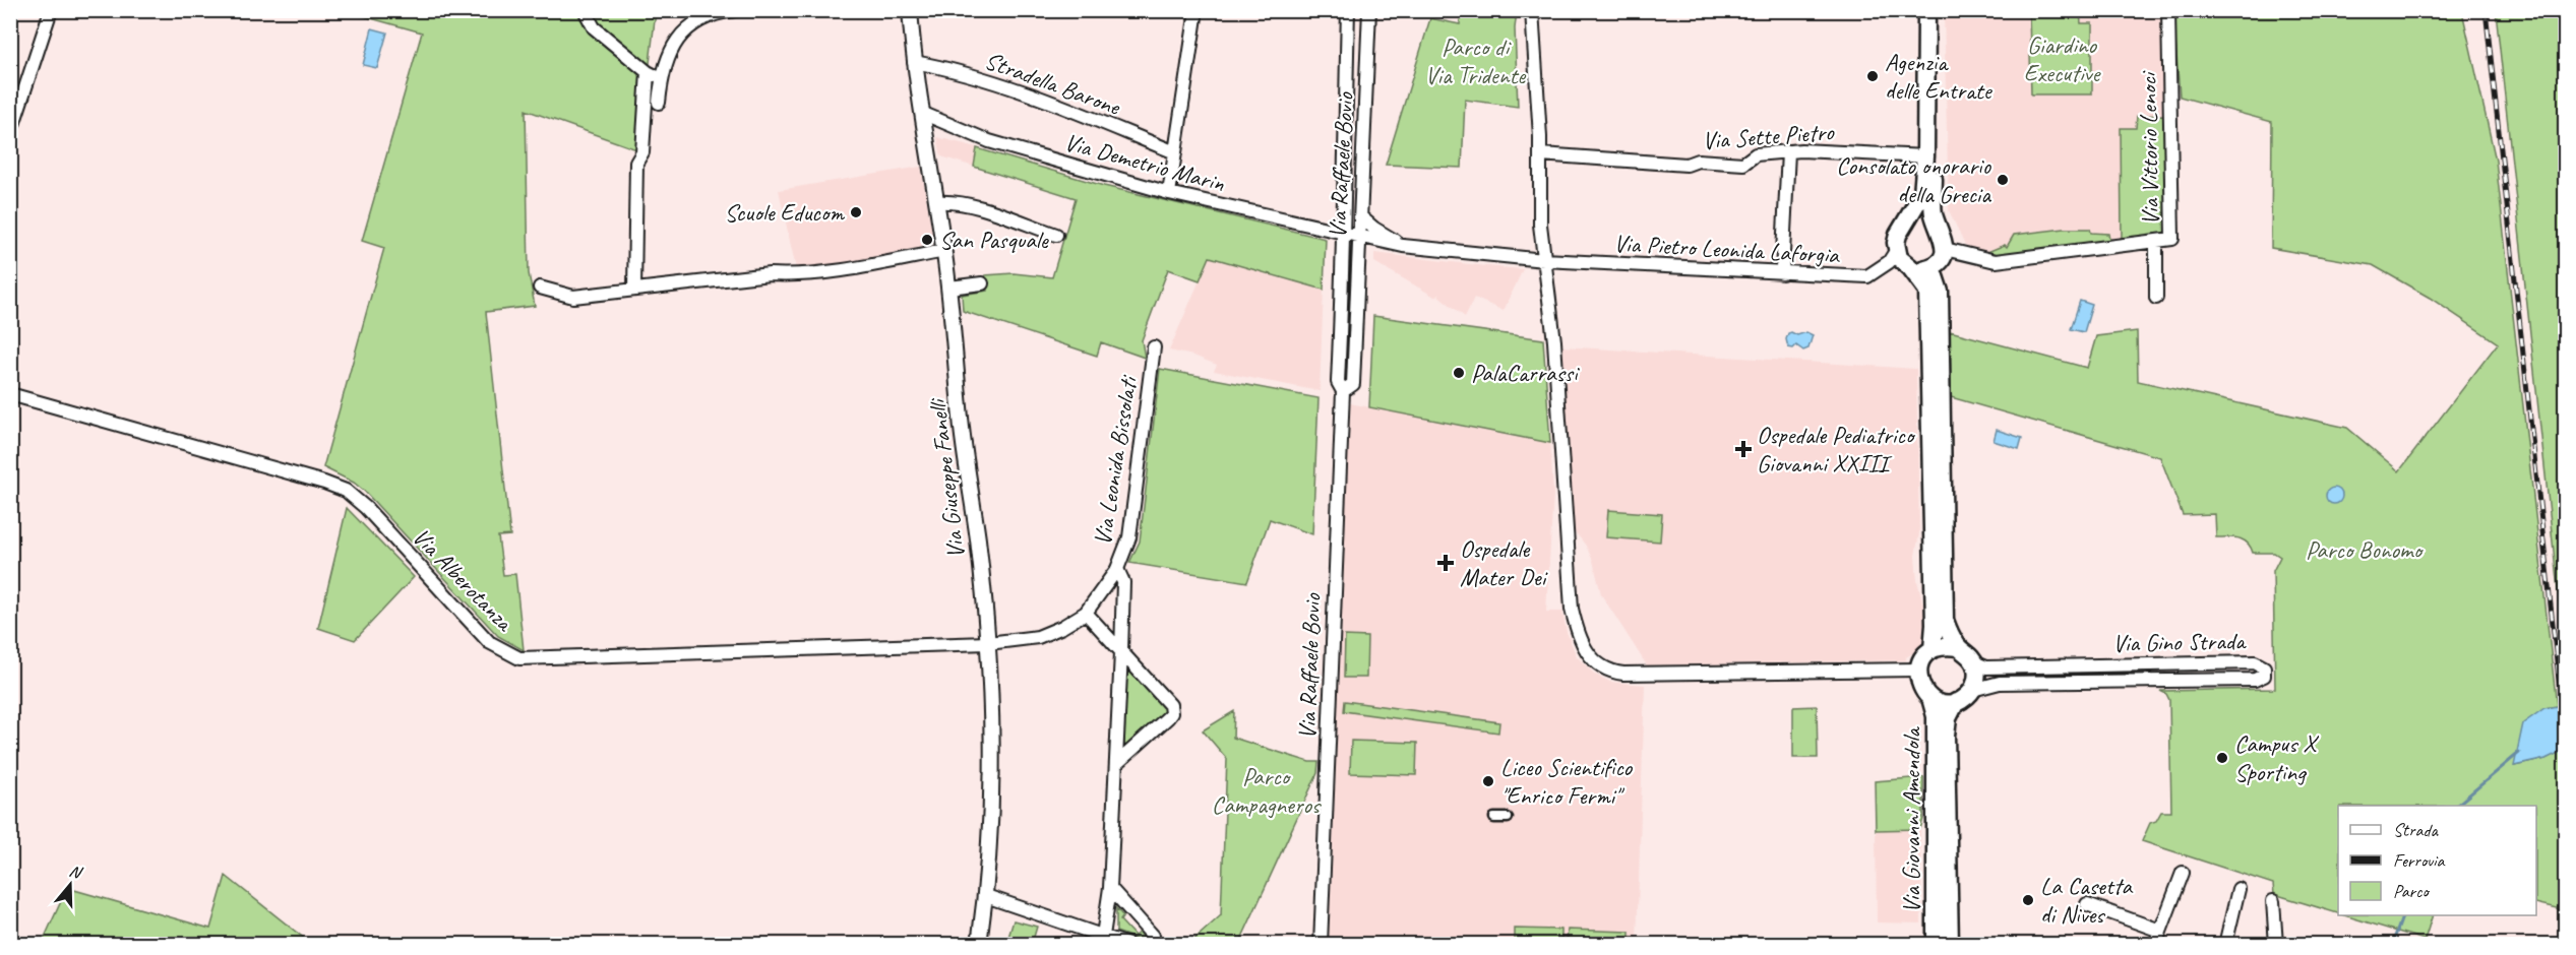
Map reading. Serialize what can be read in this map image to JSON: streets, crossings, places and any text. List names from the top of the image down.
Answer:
{
  "streets": {
    "main road": ["Via Giovanni Amendola"],
    "street": [
      "Stradella Barone",
      "Via Sette Pietro",
      "Via Vittorio Lenoci",
      "Via Demetrio Marin",
      "Via Raffaele Bovio",
      "Via Pietro Leonida Laforgia",
      "Via Leonida Bissolati",
      "Via Giuseppe Fanelli",
      "Via Alberotanza",
      "Via Gino Strada"
    ]
  },
  "crossings": [
    ["Stradella Barone", "Via Giuseppe Fanelli"],
    ["Via Vittorio Lenoci", "Via Pietro Leonida Laforgia"],
    ["Via Demetrio Marin", "Via Raffaele Bovio"],
    ["Via Demetrio Marin", "Via Pietro Leonida Laforgia"],
    ["Via Demetrio Marin", "Via Giuseppe Fanelli"],
    ["Via Leonida Bissolati", "Via Giuseppe Fanelli"],
    ["Via Leonida Bissolati", "Via Alberotanza"],
    ["Via Giuseppe Fanelli", "Via Alberotanza"],
    ["Via Gino Strada", "Via Giovanni Amendola"]
  ],
  "parks": [
    "Giardino Executive",
    "Parco di Via Tridente",
    "Parco Bonomo",
    "Parco Campagneros"
  ],
  "places": {
    "other": [
      "Agenzia delle Entrate",
      "Consolato onorario della Grecia",
      "Scuole Educom",
      "San Pasquale",
      "PalaCarrassi",
      "Campus X Sporting",
      "Liceo Scientifico \"Enrico Fermi\"",
      "La Casetta di Nives"
    ],
    "health": ["Ospedale Pediatrico Giovanni XXIII", "Ospedale Mater Dei"]
  },
  "legend": ["Strada", "Ferrovia", "Parco"],
  "north": "top"
}
